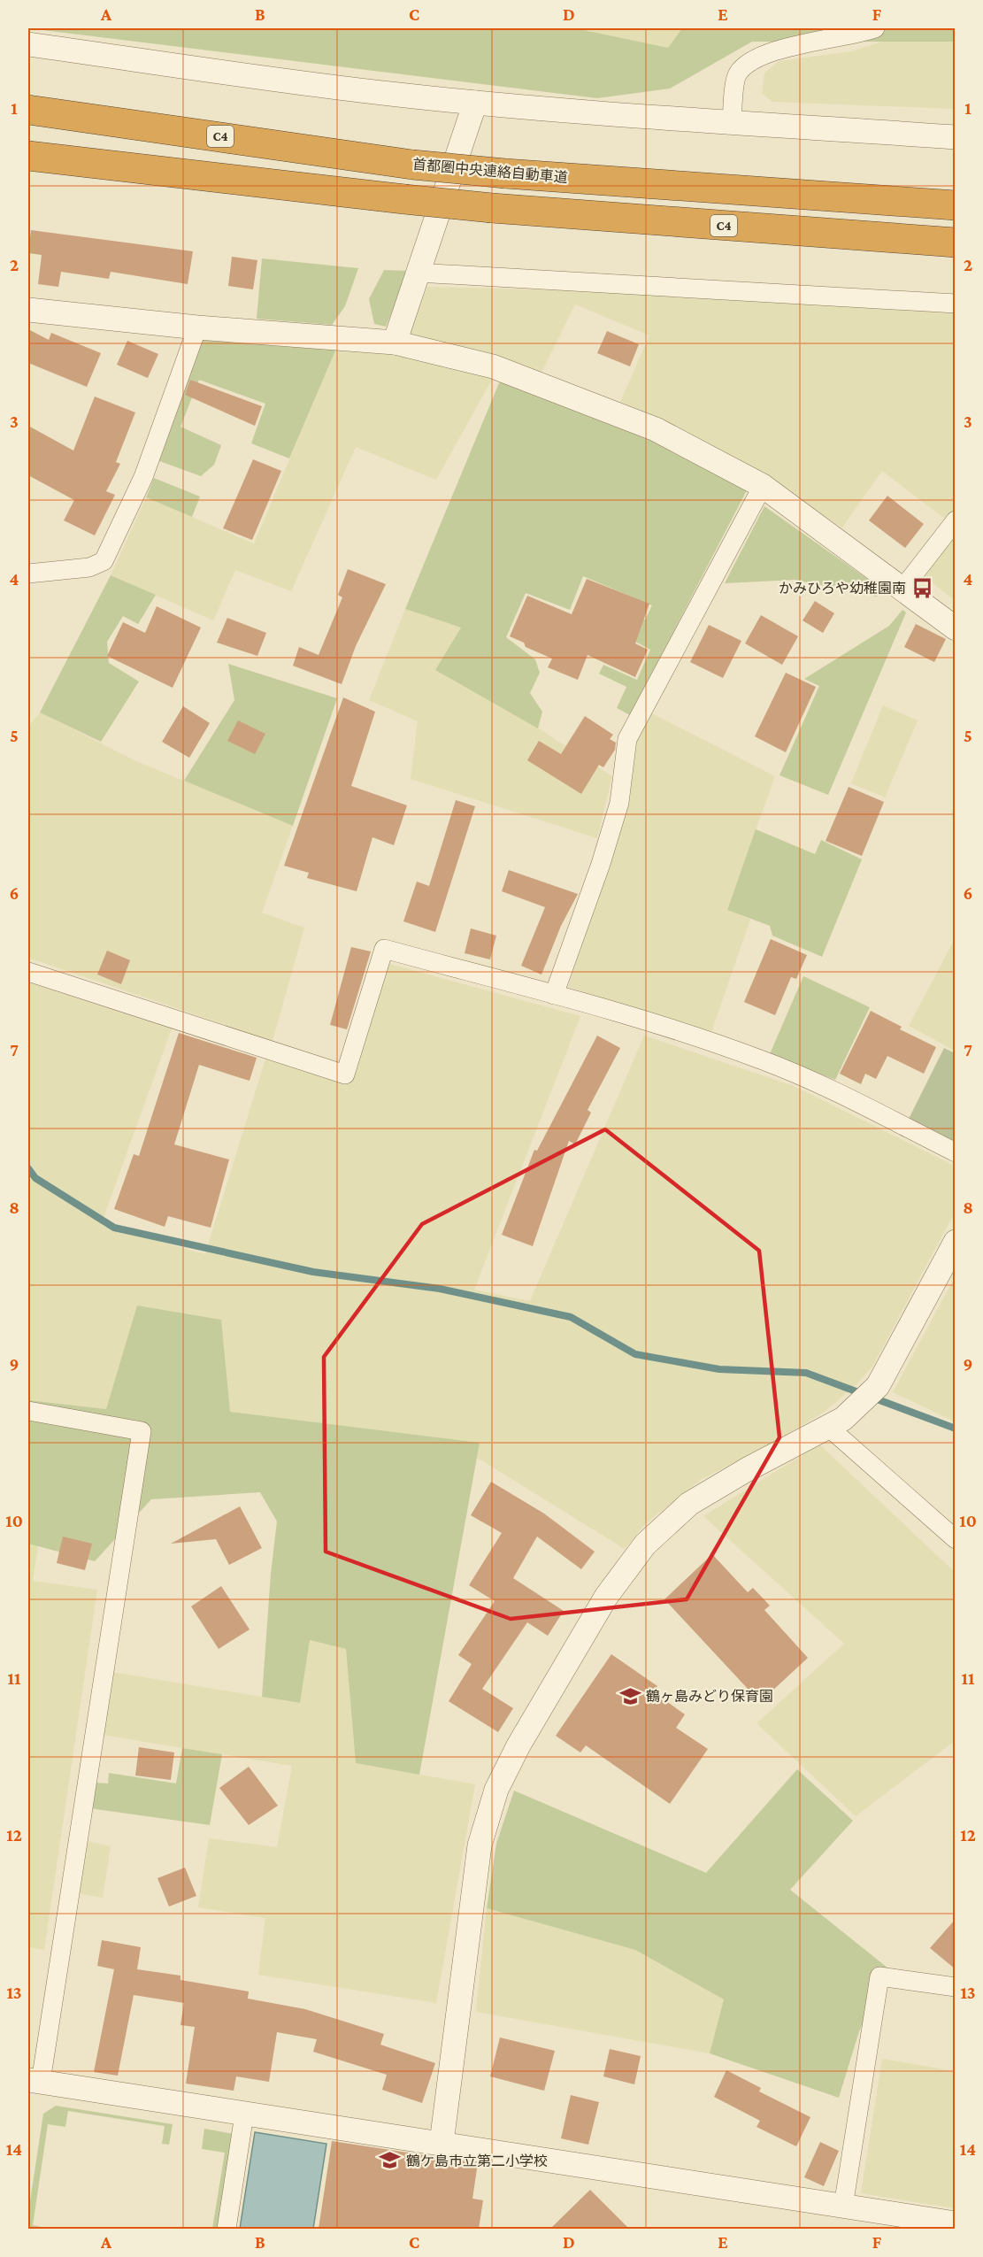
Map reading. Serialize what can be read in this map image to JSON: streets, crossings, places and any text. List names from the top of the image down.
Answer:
{
  "streets": {
    "highway": ["C4", "首都圏中央連絡自動車道"]
  },
  "places": {
    "bus stop": ["かみひろや幼稚園南"],
    "school or university": ["鶴ヶ島みどり保育園", "鶴ケ島市立第二小学校"]
  },
  "grid": {
    "columns": [
      "A",
      "B",
      "C",
      "D",
      "E",
      "F"
    ],
    "rows": [
      "1",
      "2",
      "3",
      "4",
      "5",
      "6",
      "7",
      "8",
      "9",
      "10",
      "11",
      "12",
      "13",
      "14"
    ]
  }
}
